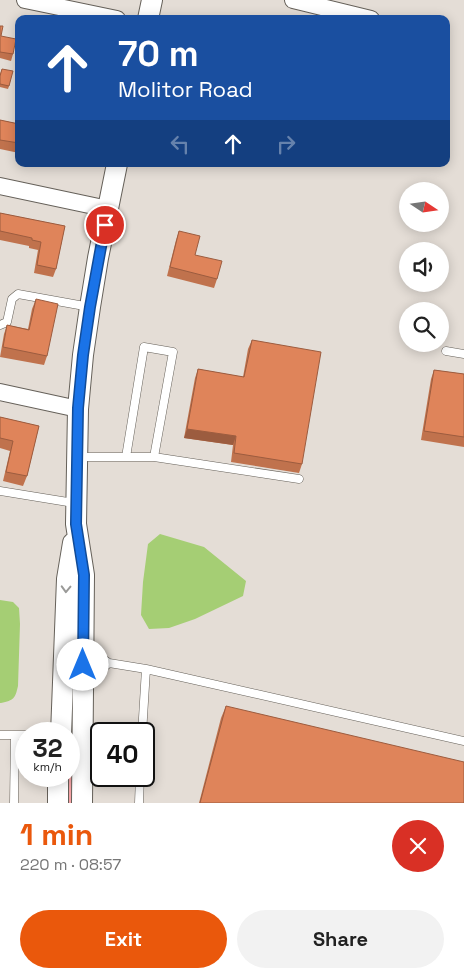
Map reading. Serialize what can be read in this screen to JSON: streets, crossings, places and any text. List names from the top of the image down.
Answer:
{
  "north": "right",
  "page": {
    "turn": ["70 m", "Molitor Road"],
    "speed": "32 km/h",
    "limit": "40",
    "heading": ["1 min", "220 m · 08:57"],
    "buttons": ["Exit", "Share"]
  }
}
